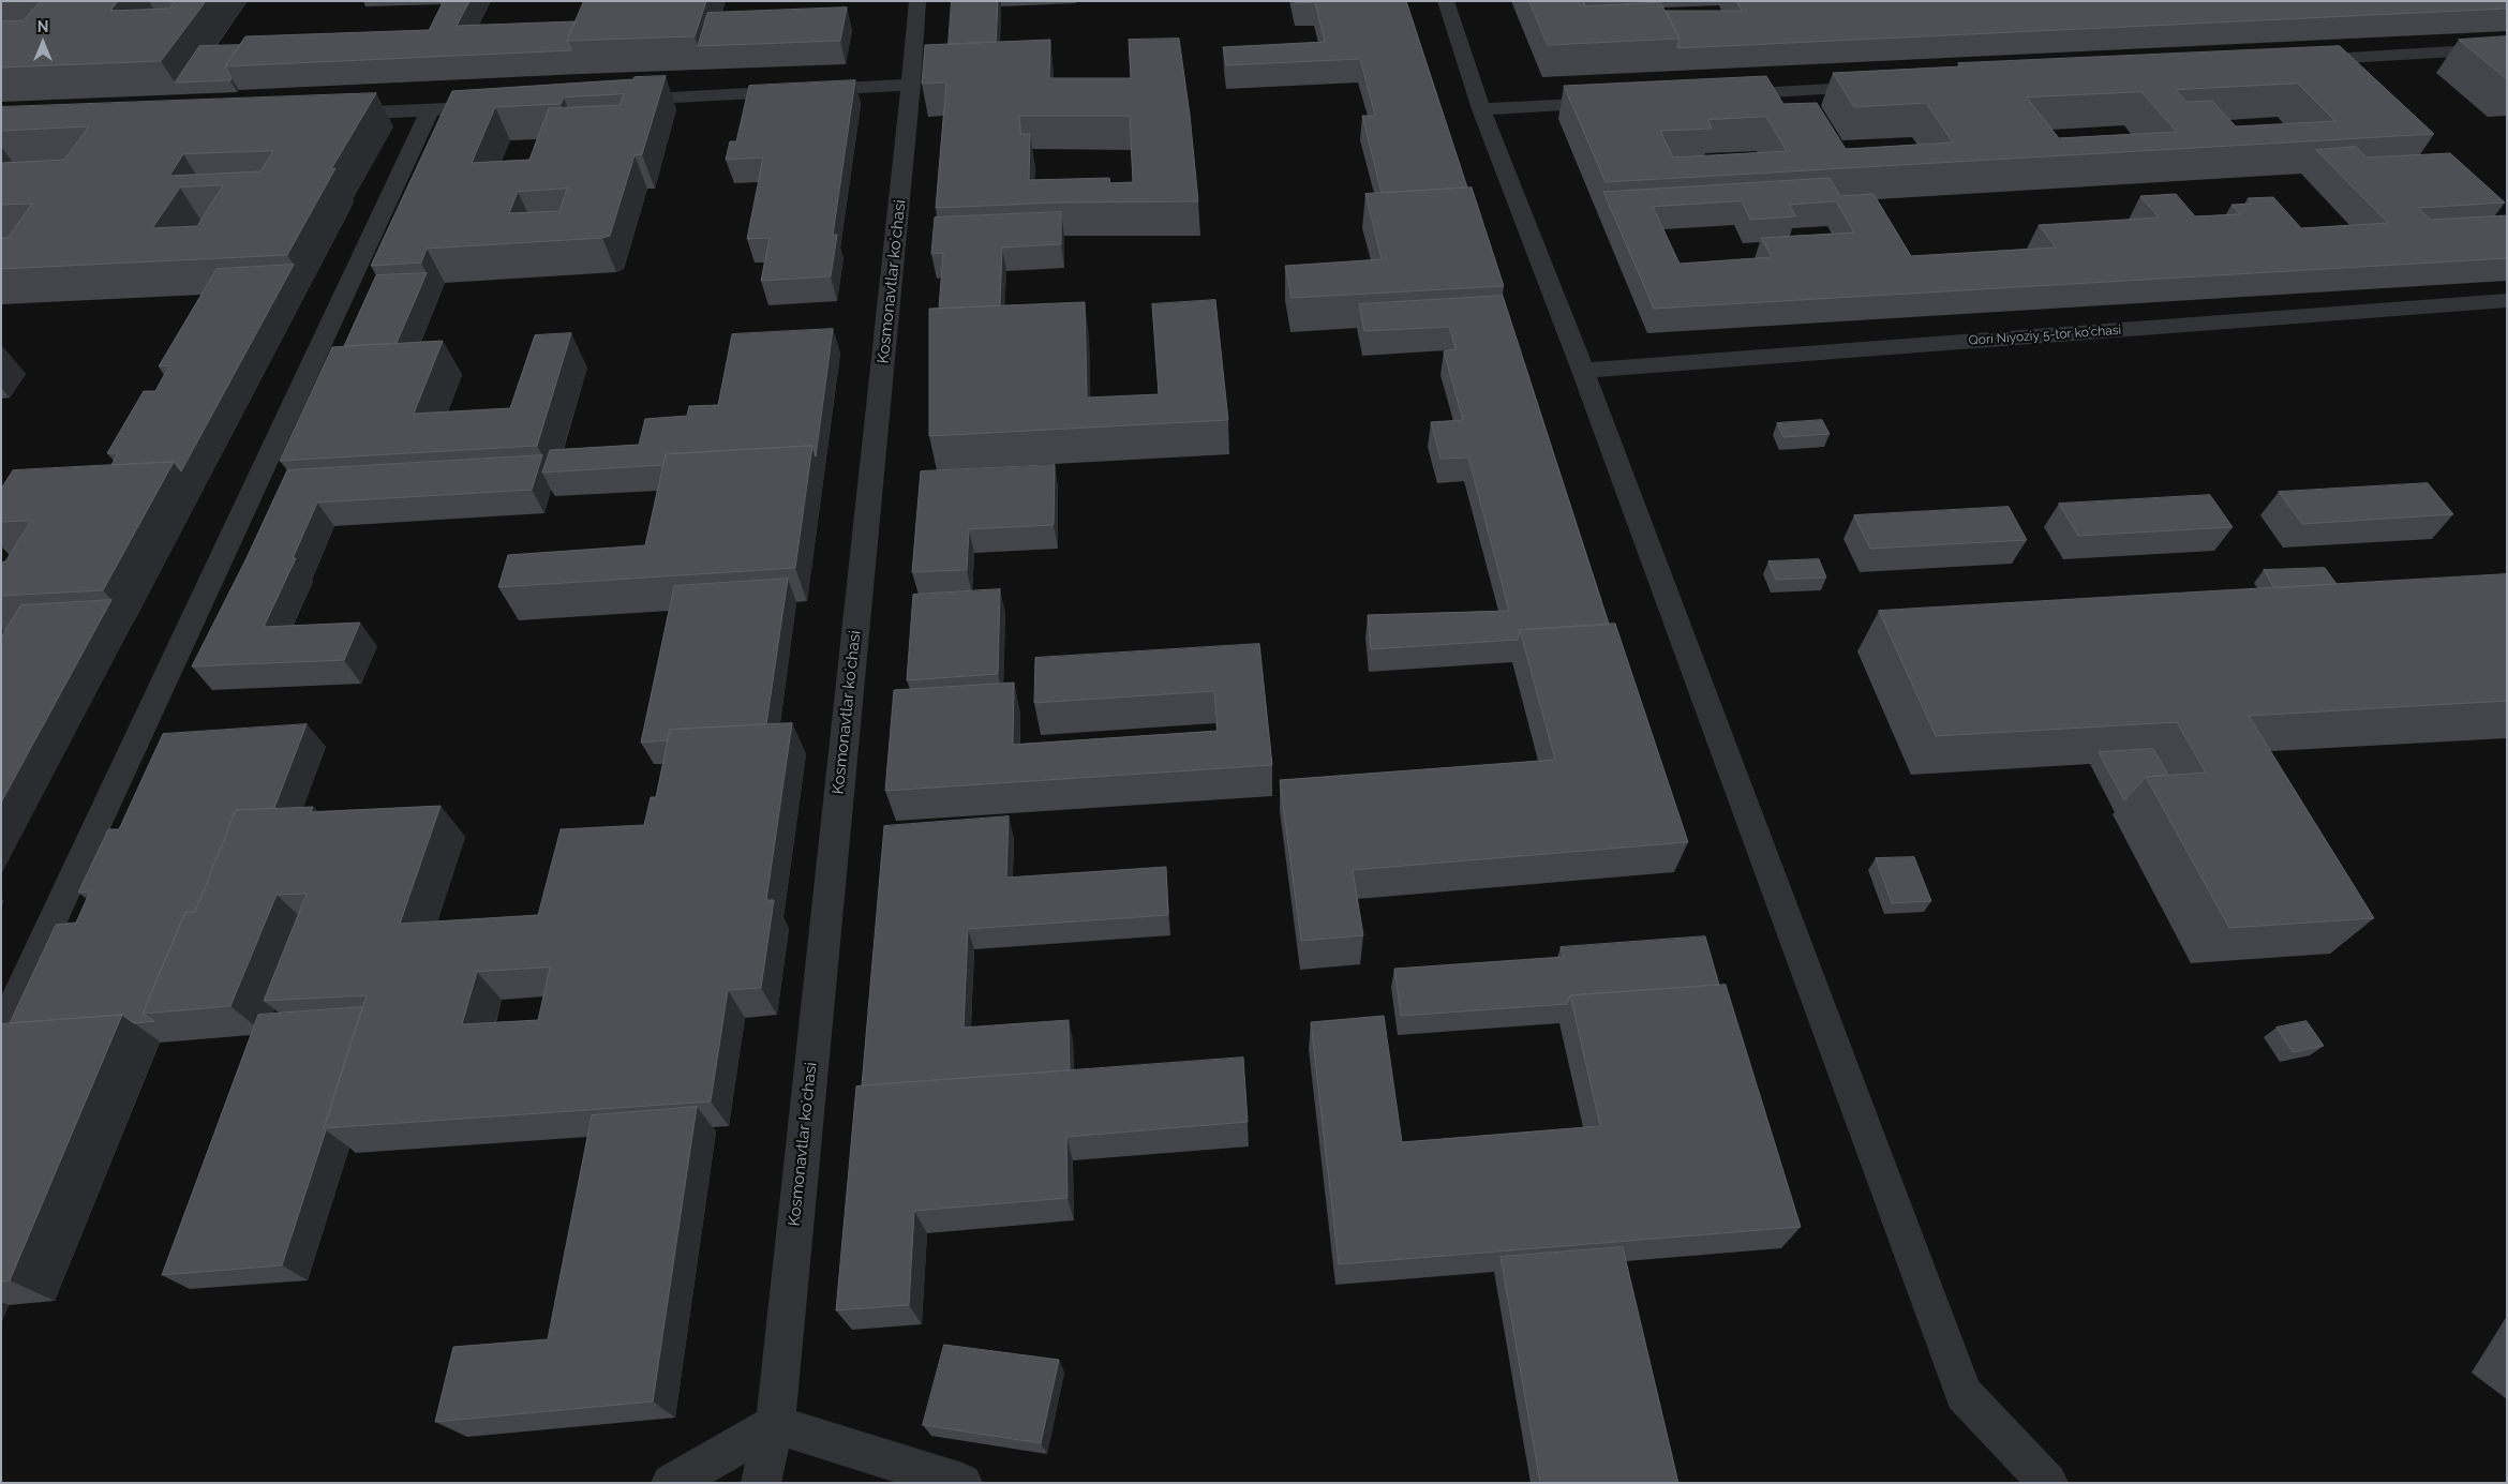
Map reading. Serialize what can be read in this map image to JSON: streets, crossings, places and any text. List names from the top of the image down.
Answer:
{
  "streets": {
    "street": ["Kosmonavtlar koʻchasi", "Qori Niyoziy 5-tor ko'chasi"]
  },
  "north": "top"
}
